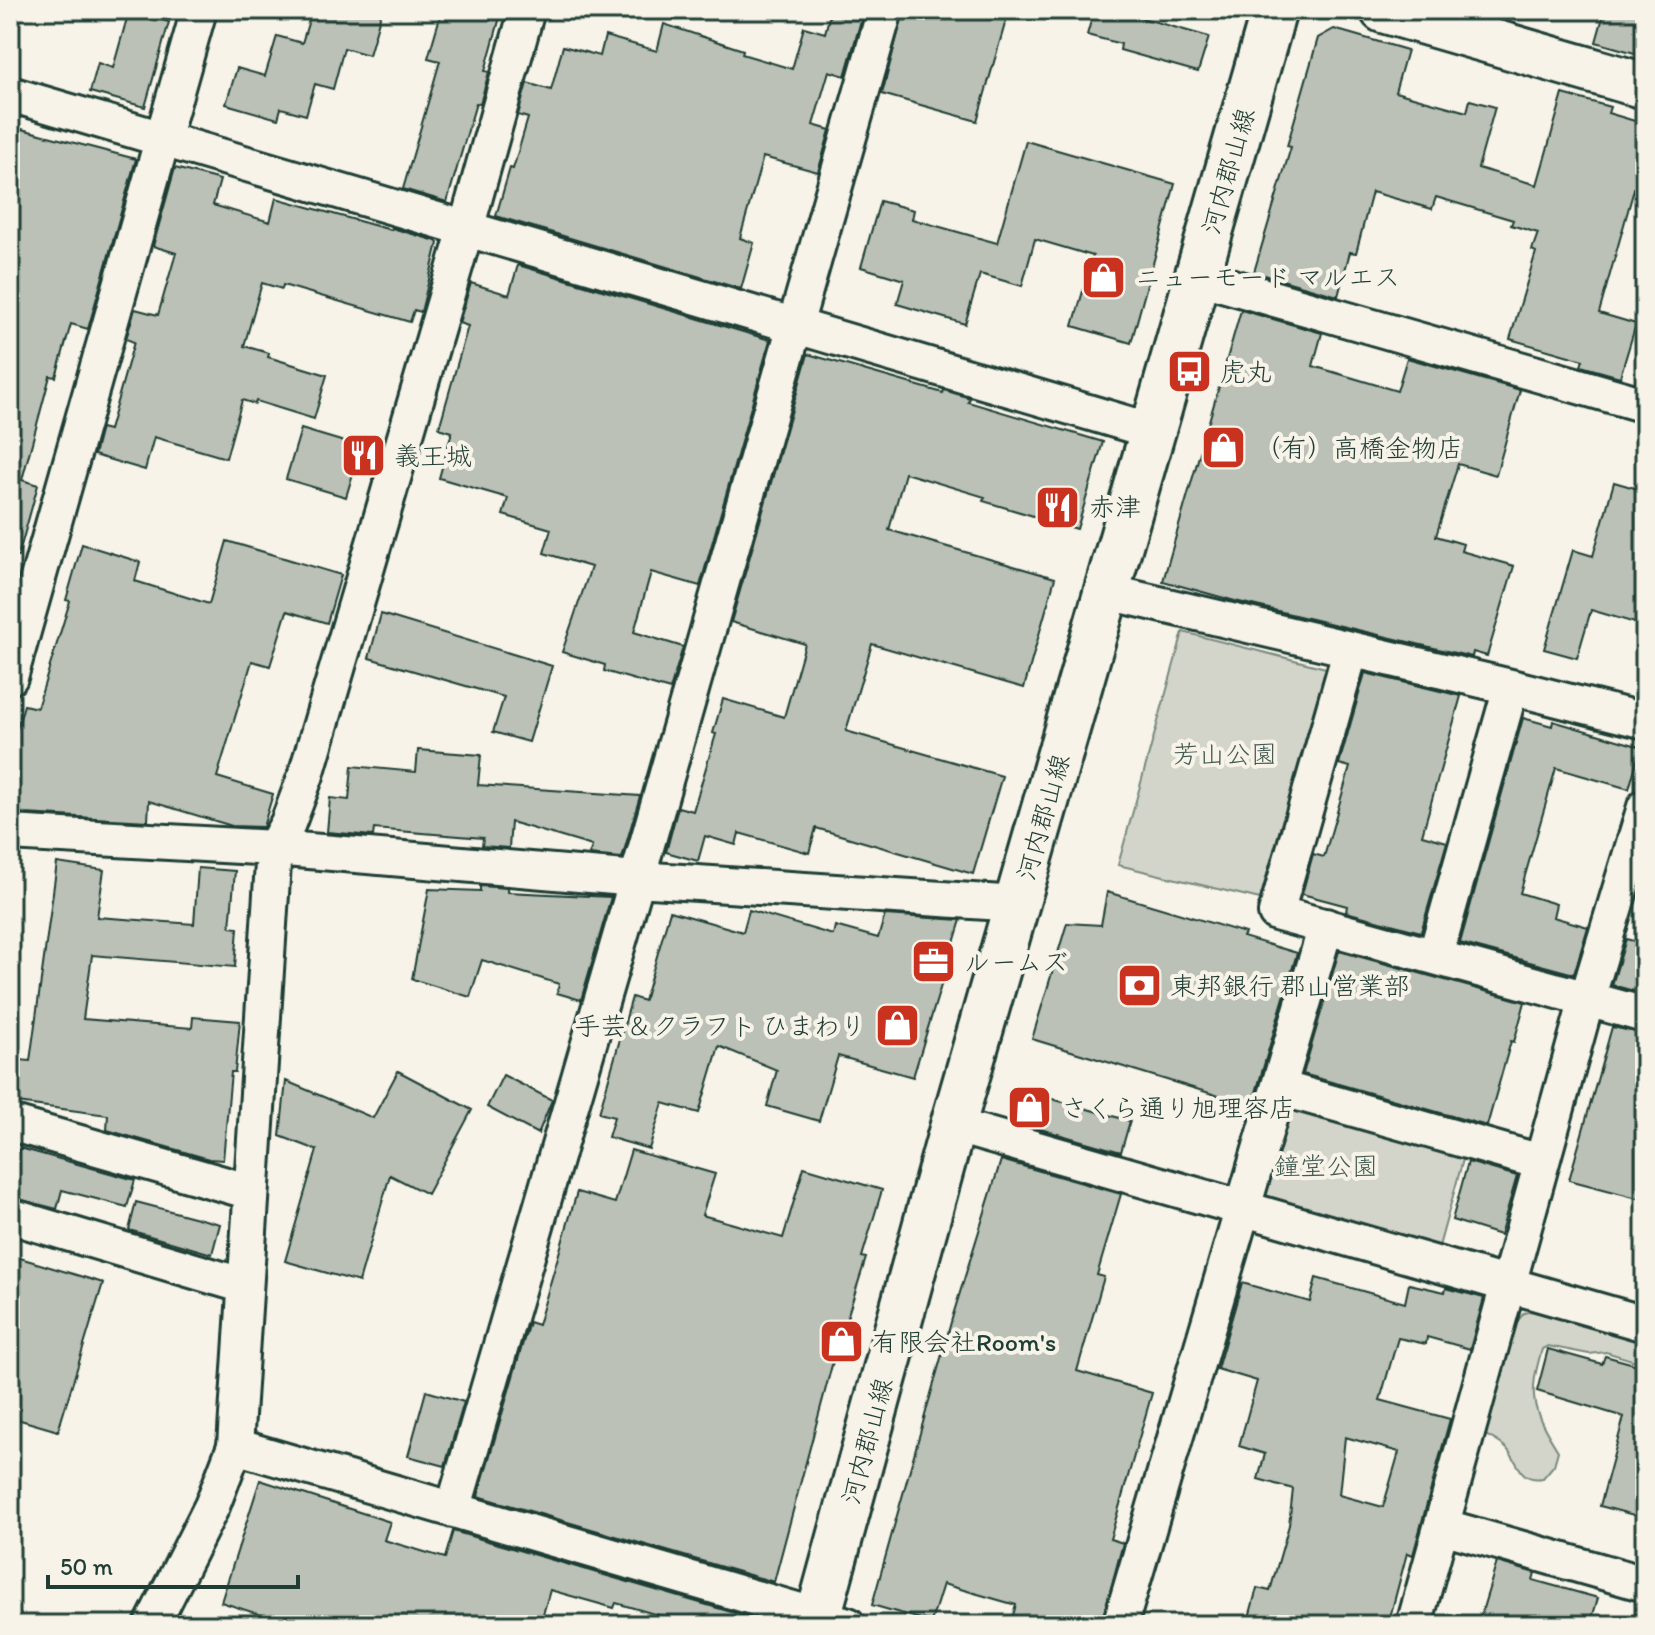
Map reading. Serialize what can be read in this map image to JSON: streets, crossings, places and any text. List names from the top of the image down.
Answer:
{
  "streets": {
    "main road": ["河内郡山線"]
  },
  "parks": ["芳山公園", "鐘堂公園"],
  "places": {
    "shop": [
      "ニューモード マルエス",
      "（有）高橋金物店",
      "手芸＆クラフト ひまわり",
      "さくら通り旭理容店",
      "有限会社Room's"
    ],
    "bus stop": ["虎丸"],
    "restaurant": ["義王城", "赤津"],
    "office": ["ルームズ"],
    "bank": ["東邦銀行 郡山営業部"]
  },
  "scale_bar": "50 m"
}
